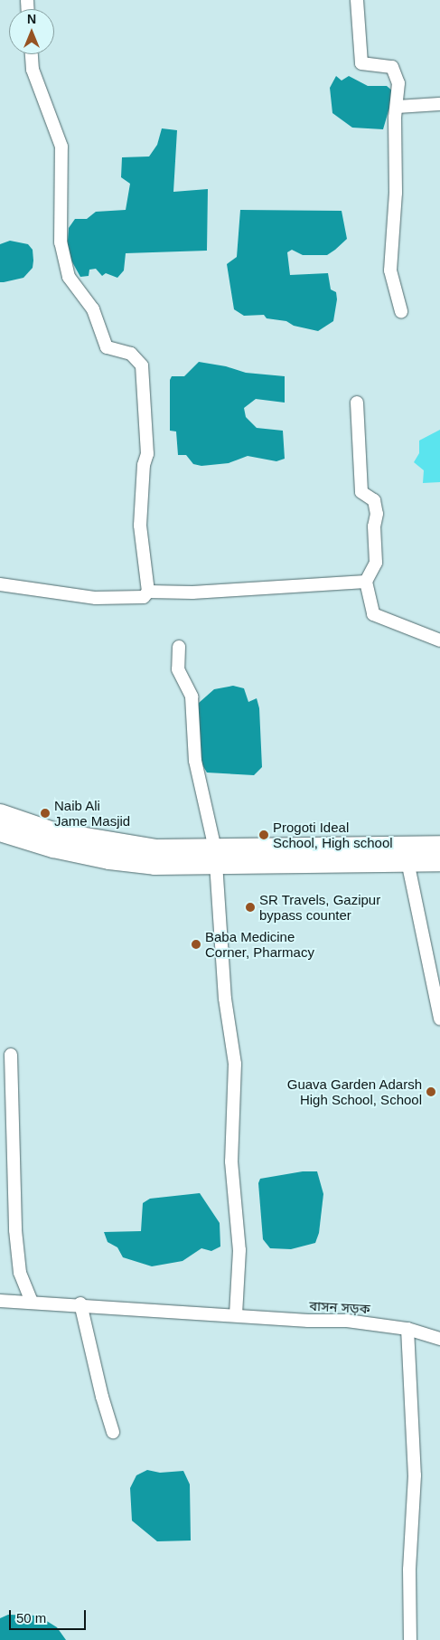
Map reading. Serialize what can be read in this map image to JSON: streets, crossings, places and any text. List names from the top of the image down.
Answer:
{
  "streets": {
    "street": ["বাসন সড়ক"]
  },
  "places": [
    "Naib Ali Jame Masjid",
    "Progoti Ideal School, High school",
    "SR Travels, Gazipur bypass counter",
    "Baba Medicine Corner, Pharmacy",
    "Guava Garden Adarsh High School, School"
  ],
  "scale_bar": "50 m",
  "north": "top"
}
